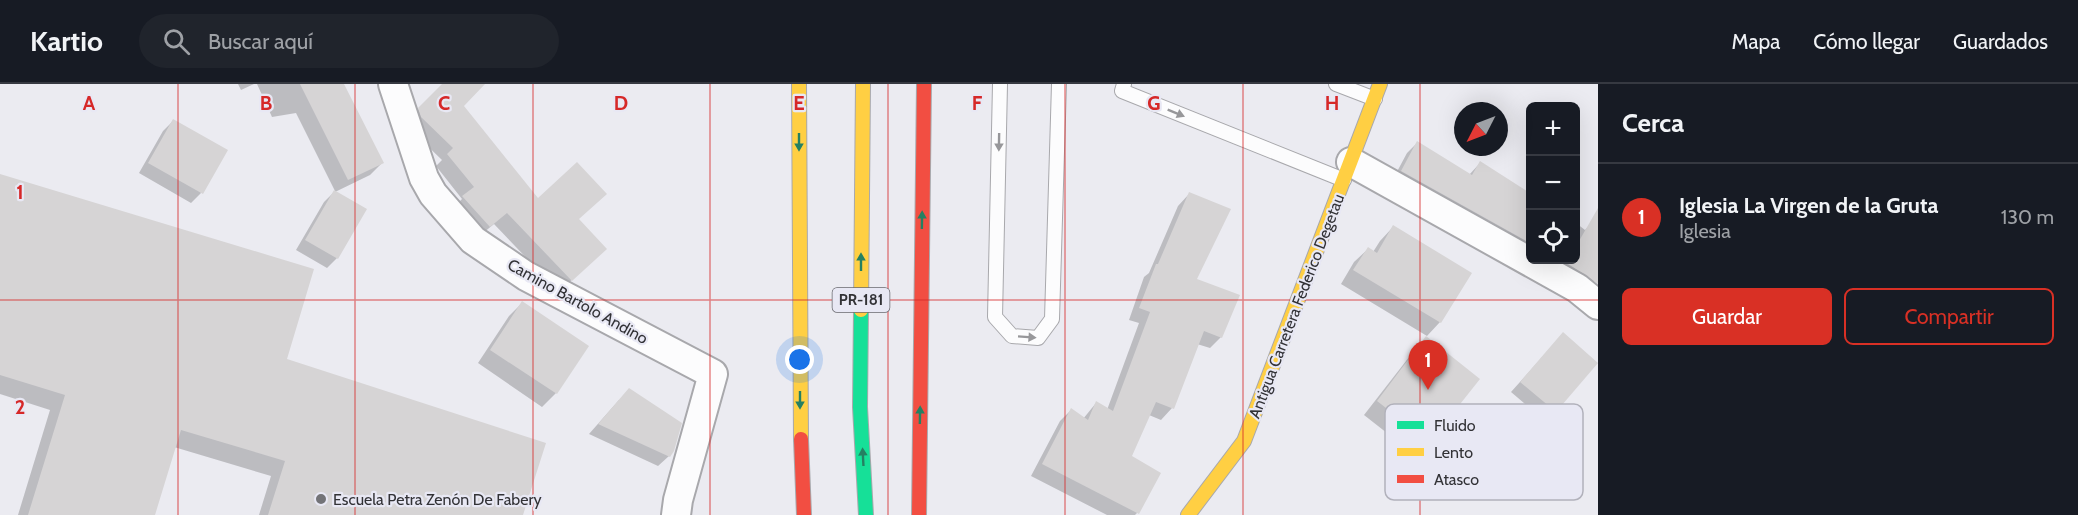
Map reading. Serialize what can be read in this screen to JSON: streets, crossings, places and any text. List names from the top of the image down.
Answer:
{
  "streets": {
    "main road": ["PR-181", "Antigua Carretera Federico Degetau"],
    "street": ["Camino Bartolo Andino"]
  },
  "places": ["Escuela Petra Zenón De Fabery"],
  "legend": ["Fluido", "Lento", "Atasco"],
  "north": "bottom left",
  "page": {
    "header": "Kartio",
    "search": "Buscar aquí",
    "nav": ["Mapa", "Cómo llegar", "Guardados"],
    "heading": "Cerca",
    "map_buttons": ["+", "−"],
    "list": [
      {
        "mark": "1",
        "name": "Iglesia La Virgen de la Gruta",
        "note": "Iglesia",
        "value": "130 m"
      }
    ],
    "buttons": ["Guardar", "Compartir"],
    "pins": "1"
  },
  "grid": {
    "columns": [
      "A",
      "B",
      "C",
      "D",
      "E",
      "F",
      "G",
      "H"
    ],
    "rows": ["1", "2"]
  }
}
